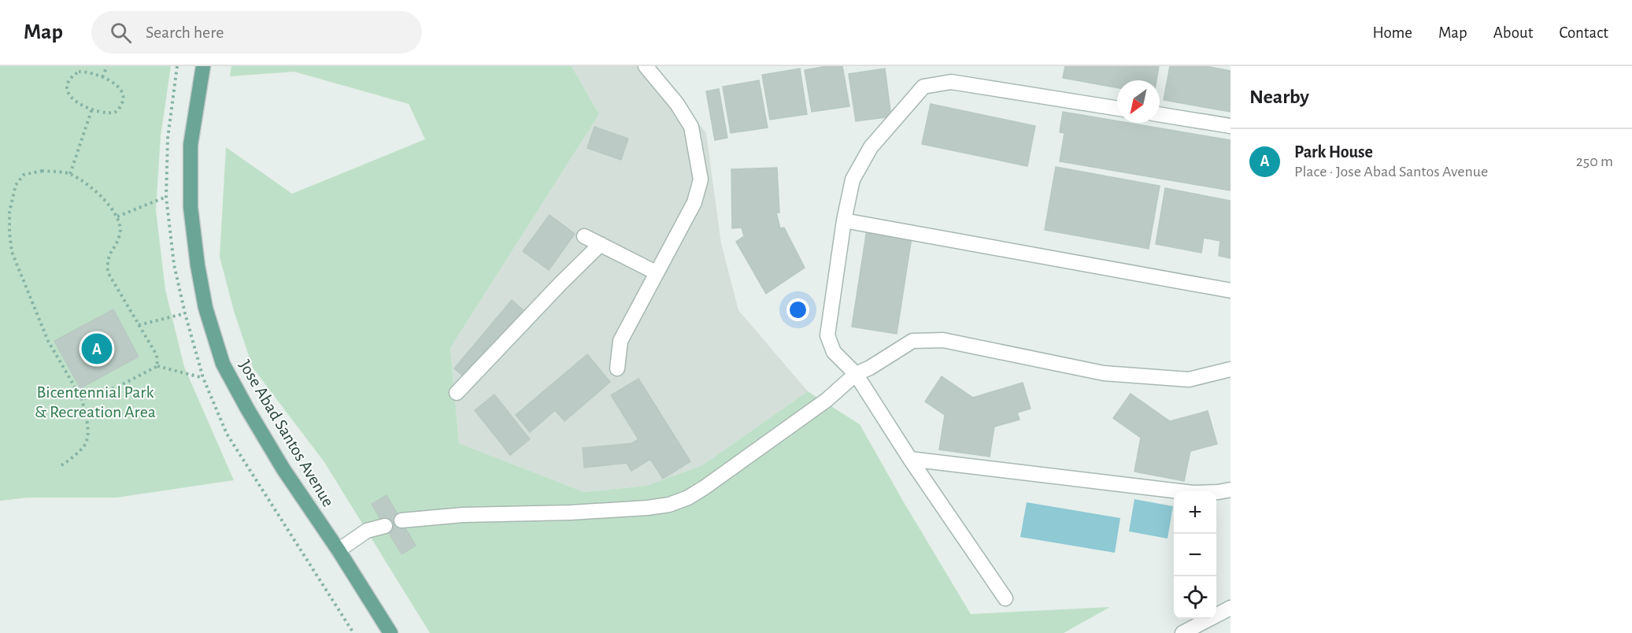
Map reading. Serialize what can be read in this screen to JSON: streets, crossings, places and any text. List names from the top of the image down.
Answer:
{
  "streets": {
    "main road": ["Jose Abad Santos Avenue"]
  },
  "parks": ["Bicentennial Park & Recreation Area"],
  "north": "bottom left",
  "page": {
    "header": "Map",
    "search": "Search here",
    "nav": [
      "Home",
      "Map",
      "About",
      "Contact"
    ],
    "heading": "Nearby",
    "list": [
      {
        "mark": "A",
        "name": "Park House",
        "note": "Place · Jose Abad Santos Avenue",
        "value": "250 m"
      }
    ],
    "pins": "A",
    "map_buttons": ["+", "−"]
  }
}
